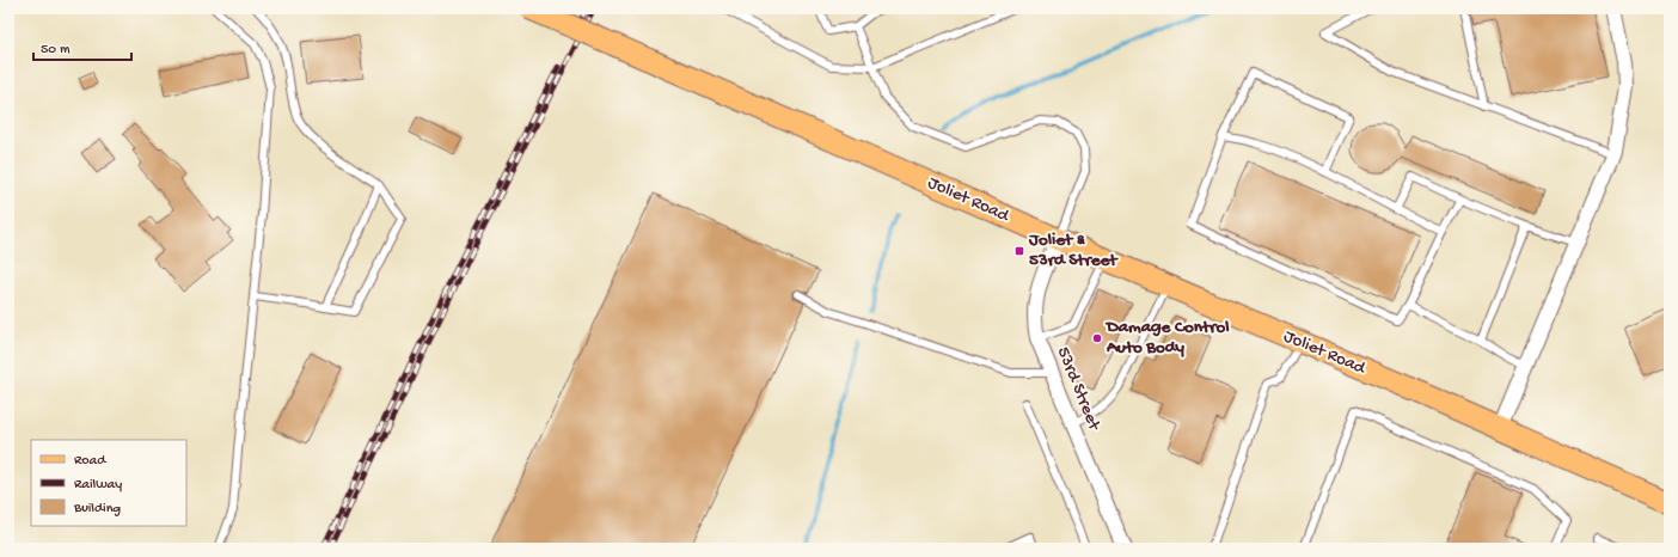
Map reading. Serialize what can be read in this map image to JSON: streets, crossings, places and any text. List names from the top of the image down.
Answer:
{
  "streets": {
    "main road": ["Joliet Road"],
    "street": ["53rd Street"]
  },
  "crossings": [
    ["Joliet Road", "53rd Street"]
  ],
  "places": {
    "transit": ["Joliet & 53rd Street"],
    "other": ["Damage Control Auto Body"]
  },
  "legend": ["Road", "Railway", "Building"],
  "scale_bar": "50 m"
}
